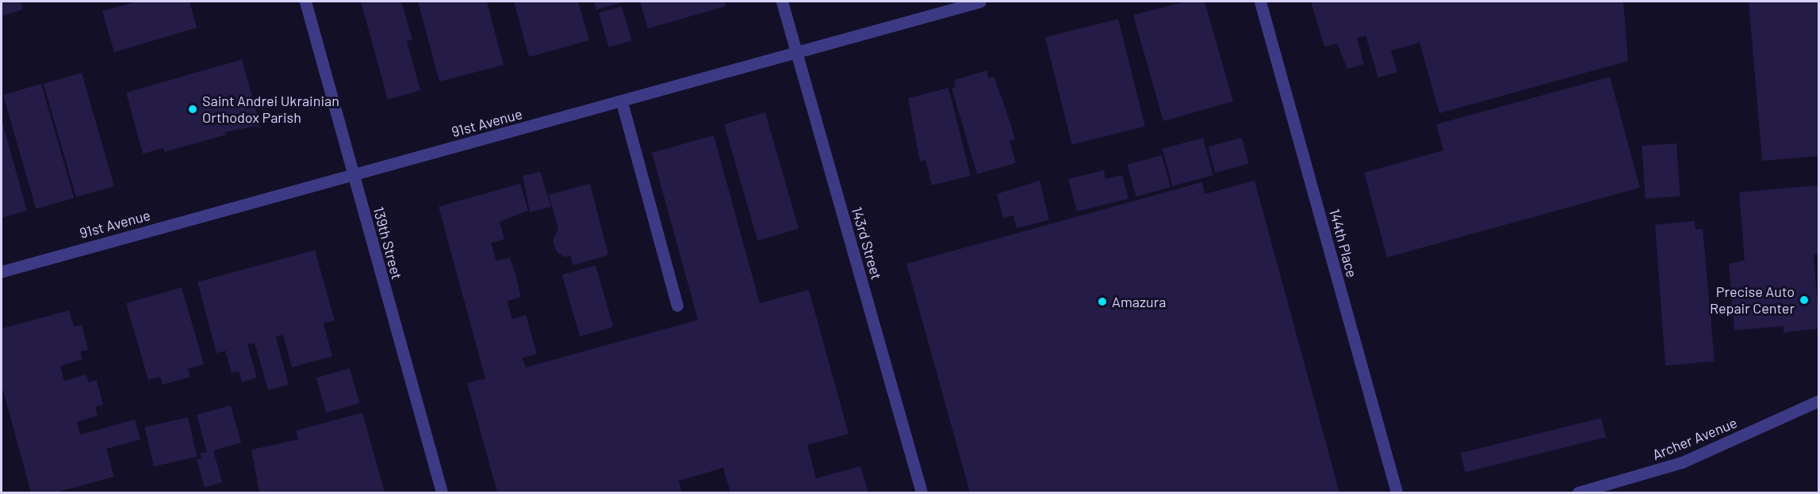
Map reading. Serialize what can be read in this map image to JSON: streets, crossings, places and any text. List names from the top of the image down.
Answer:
{
  "streets": {
    "street": [
      "91st Avenue",
      "139th Street",
      "143rd Street",
      "144th Place",
      "Archer Avenue"
    ]
  },
  "crossings": [
    ["91st Avenue", "139th Street"],
    ["91st Avenue", "143rd Street"]
  ],
  "places": ["Saint Andrei Ukrainian Orthodox Parish", "Precise Auto Repair Center", "Amazura"]
}
